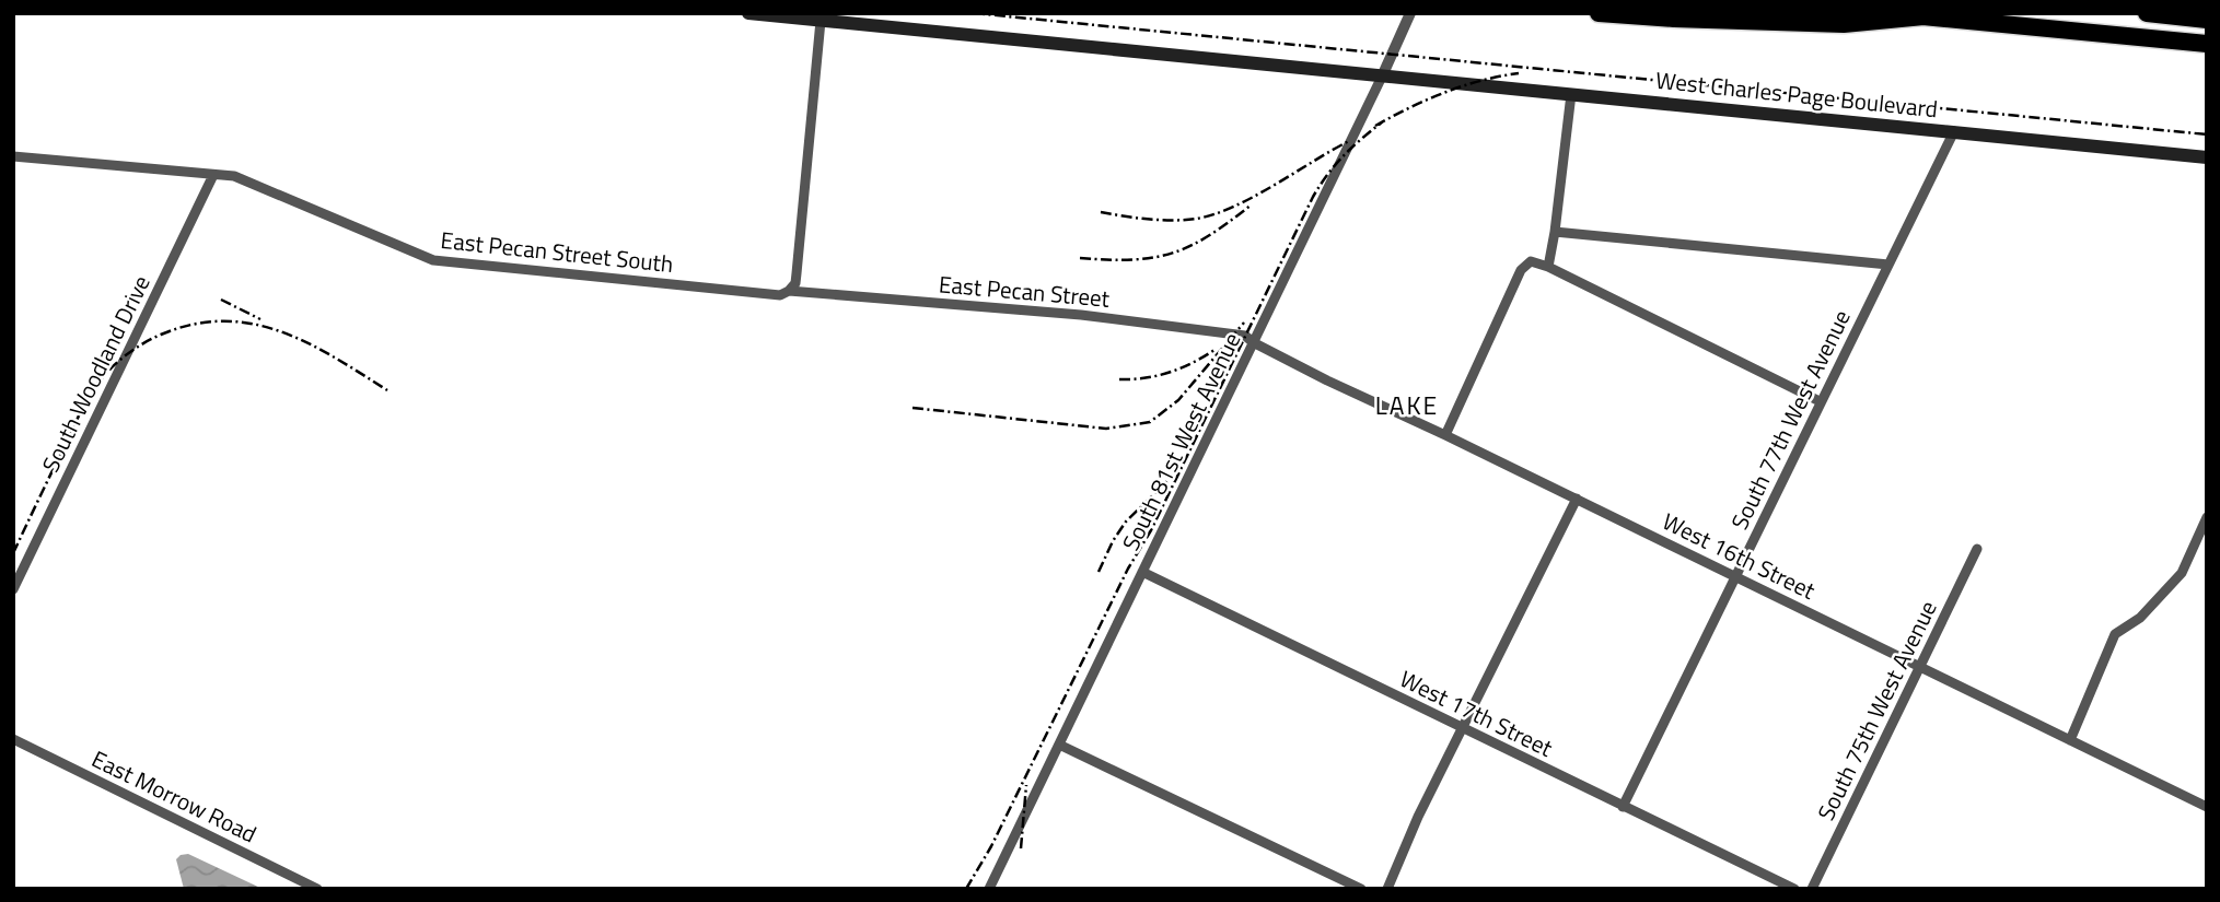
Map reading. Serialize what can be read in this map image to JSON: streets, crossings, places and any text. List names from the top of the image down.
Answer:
{
  "streets": {
    "main road": ["West Charles Page Boulevard"],
    "street": [
      "East Pecan Street South",
      "East Pecan Street",
      "South Woodland Drive",
      "South 77th West Avenue",
      "South 81st West Avenue",
      "West 16th Street",
      "South 75th West Avenue",
      "West 17th Street",
      "East Morrow Road"
    ]
  },
  "crossings": [
    ["West Charles Page Boulevard", "South 77th West Avenue"],
    ["West Charles Page Boulevard", "South 81st West Avenue"],
    ["East Pecan Street South", "East Pecan Street"],
    ["East Pecan Street South", "South Woodland Drive"],
    ["East Pecan Street", "South 81st West Avenue"],
    ["East Pecan Street", "West 16th Street"],
    ["South 77th West Avenue", "West 16th Street"],
    ["South 77th West Avenue", "West 17th Street"],
    ["South 81st West Avenue", "West 16th Street"],
    ["South 81st West Avenue", "West 17th Street"],
    ["West 16th Street", "South 75th West Avenue"]
  ],
  "districts": ["LAKE"]
}
